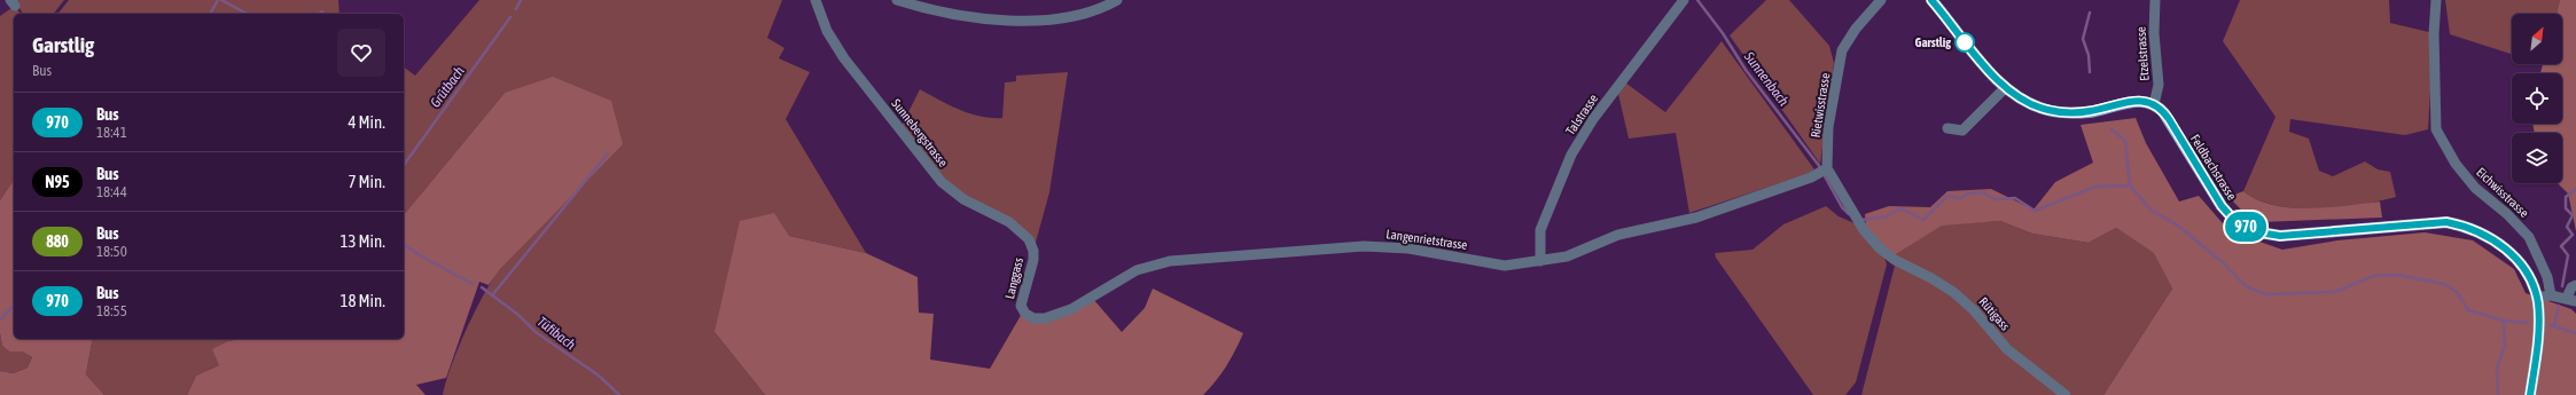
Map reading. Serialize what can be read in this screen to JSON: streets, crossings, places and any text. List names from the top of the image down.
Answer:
{
  "streets": {
    "main road": ["Feldbachstrasse"],
    "street": [
      "Etzelstrasse",
      "Rietwisstrasse",
      "Talstrasse",
      "Sunnebergstrasse",
      "Eichwisstrasse",
      "Langenrietstrasse",
      "Langgass",
      "Rütigass"
    ]
  },
  "crossings": [
    ["Etzelstrasse", "Feldbachstrasse"],
    ["Rietwisstrasse", "Langenrietstrasse"],
    ["Rietwisstrasse", "Rütigass"],
    ["Talstrasse", "Langenrietstrasse"],
    ["Sunnebergstrasse", "Langgass"],
    ["Langenrietstrasse", "Langgass"],
    ["Langenrietstrasse", "Rütigass"]
  ],
  "water": ["Sunnenbach", "Grütbach", "Tüfibach"],
  "places": ["Garstlig"],
  "lines": ["bus line 970"],
  "north": "top right",
  "page": {
    "on_map": "970",
    "heading": ["Garstlig", "Bus"],
    "list": [
      {
        "mark": "970",
        "name": "Bus",
        "note": "18:41",
        "value": "4 Min."
      },
      {
        "mark": "N95",
        "name": "Bus",
        "note": "18:44",
        "value": "7 Min."
      },
      {
        "mark": "880",
        "name": "Bus",
        "note": "18:50",
        "value": "13 Min."
      },
      {
        "mark": "970",
        "name": "Bus",
        "note": "18:55",
        "value": "18 Min."
      }
    ]
  }
}
